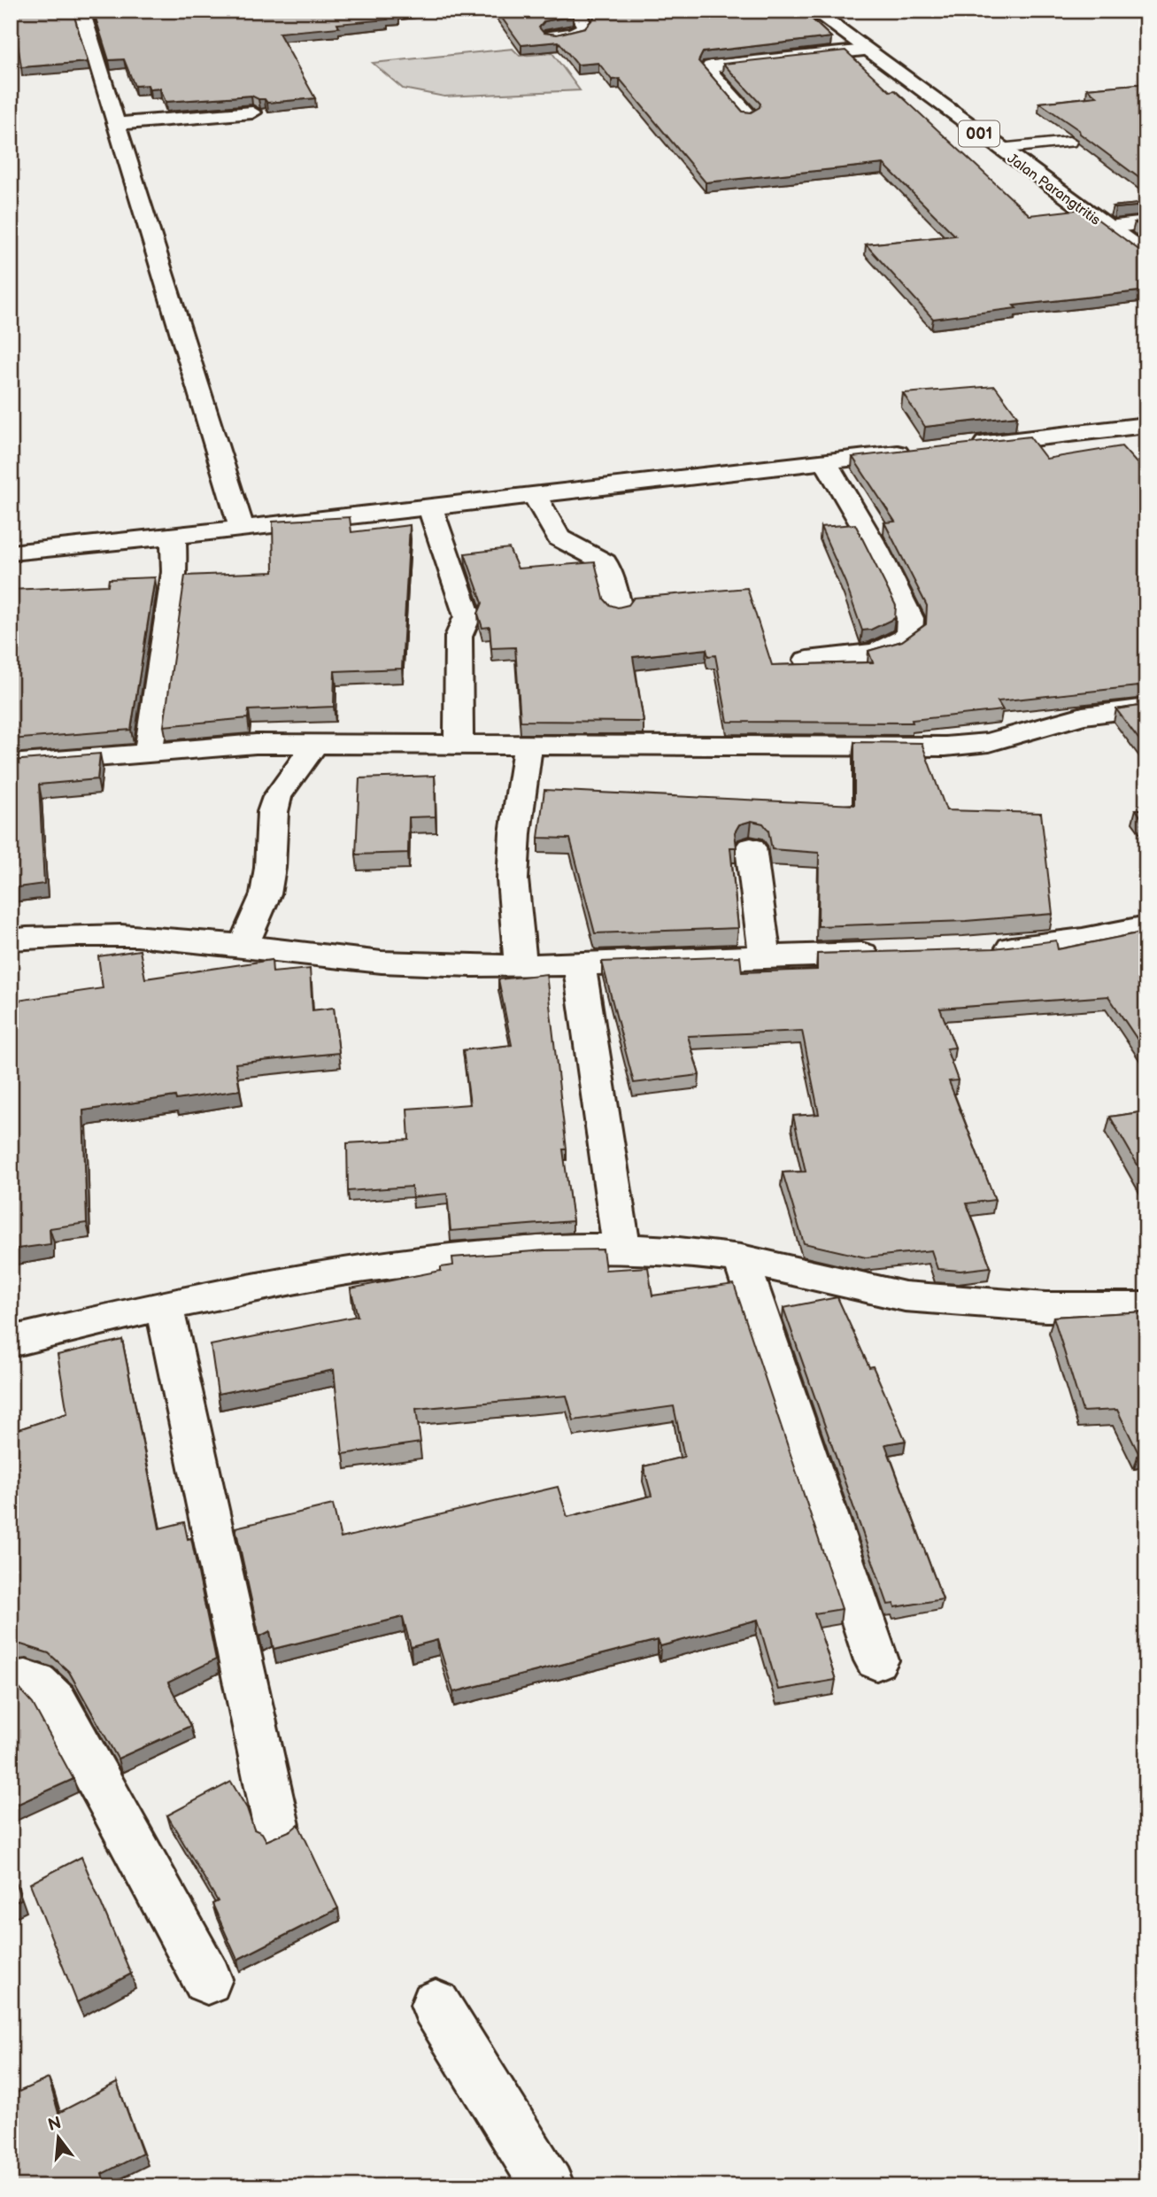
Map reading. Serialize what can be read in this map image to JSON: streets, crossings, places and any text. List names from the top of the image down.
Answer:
{
  "streets": {
    "street": ["001", "Jalan Parangtritis"]
  },
  "north": "top"
}
